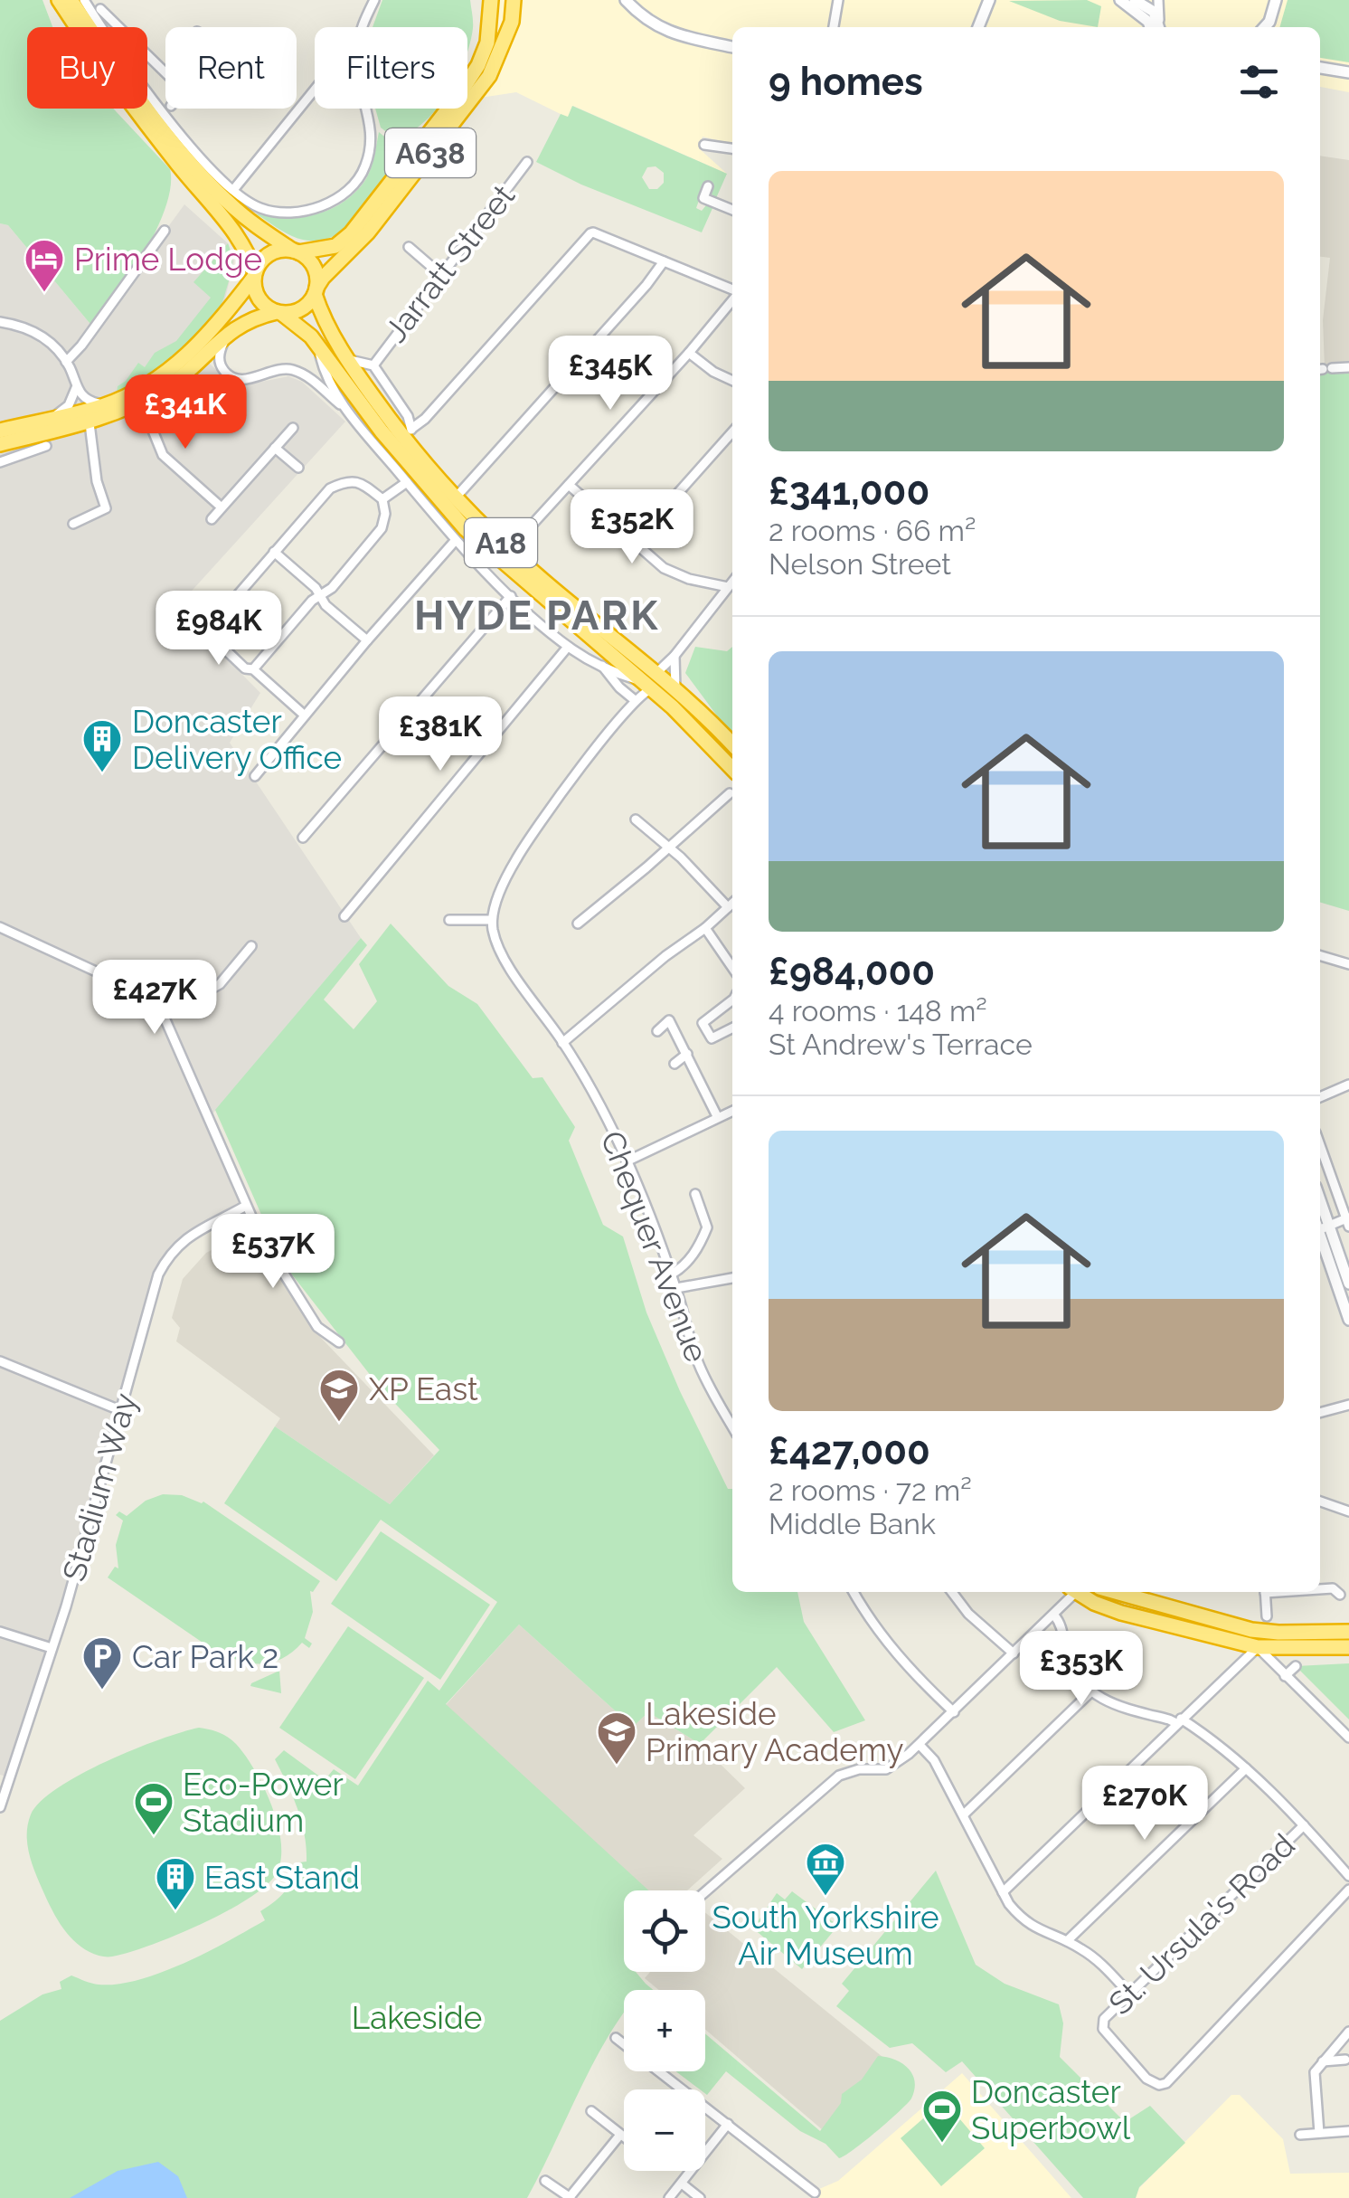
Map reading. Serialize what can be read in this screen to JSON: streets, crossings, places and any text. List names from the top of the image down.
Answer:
{
  "streets": {
    "highway": ["A638", "A18"],
    "street": [
      "Jarratt Street",
      "Chequer Avenue",
      "Stadium Way",
      "St. Ursula's Road"
    ]
  },
  "crossings": [
    ["A638", "A18"]
  ],
  "districts": ["HYDE PARK"],
  "parks": ["Lakeside"],
  "places": {
    "hotel": ["Prime Lodge"],
    "building": ["Doncaster Delivery Office", "East Stand"],
    "school or university": ["XP East", "Lakeside Primary Academy"],
    "parking": ["Car Park 2"],
    "sports": ["Eco-Power Stadium", "Doncaster Superbowl"],
    "museum": ["South Yorkshire Air Museum"]
  },
  "page": {
    "chip": ["Buy", "Rent", "Filters"],
    "heading": "9 homes",
    "list": [
      {
        "name": "£341,000",
        "note": "2 rooms · 66 m² · Nelson Street"
      },
      {
        "name": "£984,000",
        "note": "4 rooms · 148 m² · St Andrew's Terrace"
      },
      {
        "name": "£427,000",
        "note": "2 rooms · 72 m² · Middle Bank"
      }
    ],
    "price": [
      "£345K",
      "£341K",
      "£352K",
      "£984K",
      "£381K",
      "£427K",
      "£537K",
      "£353K",
      "£270K"
    ],
    "map_buttons": ["+", "−"]
  }
}
